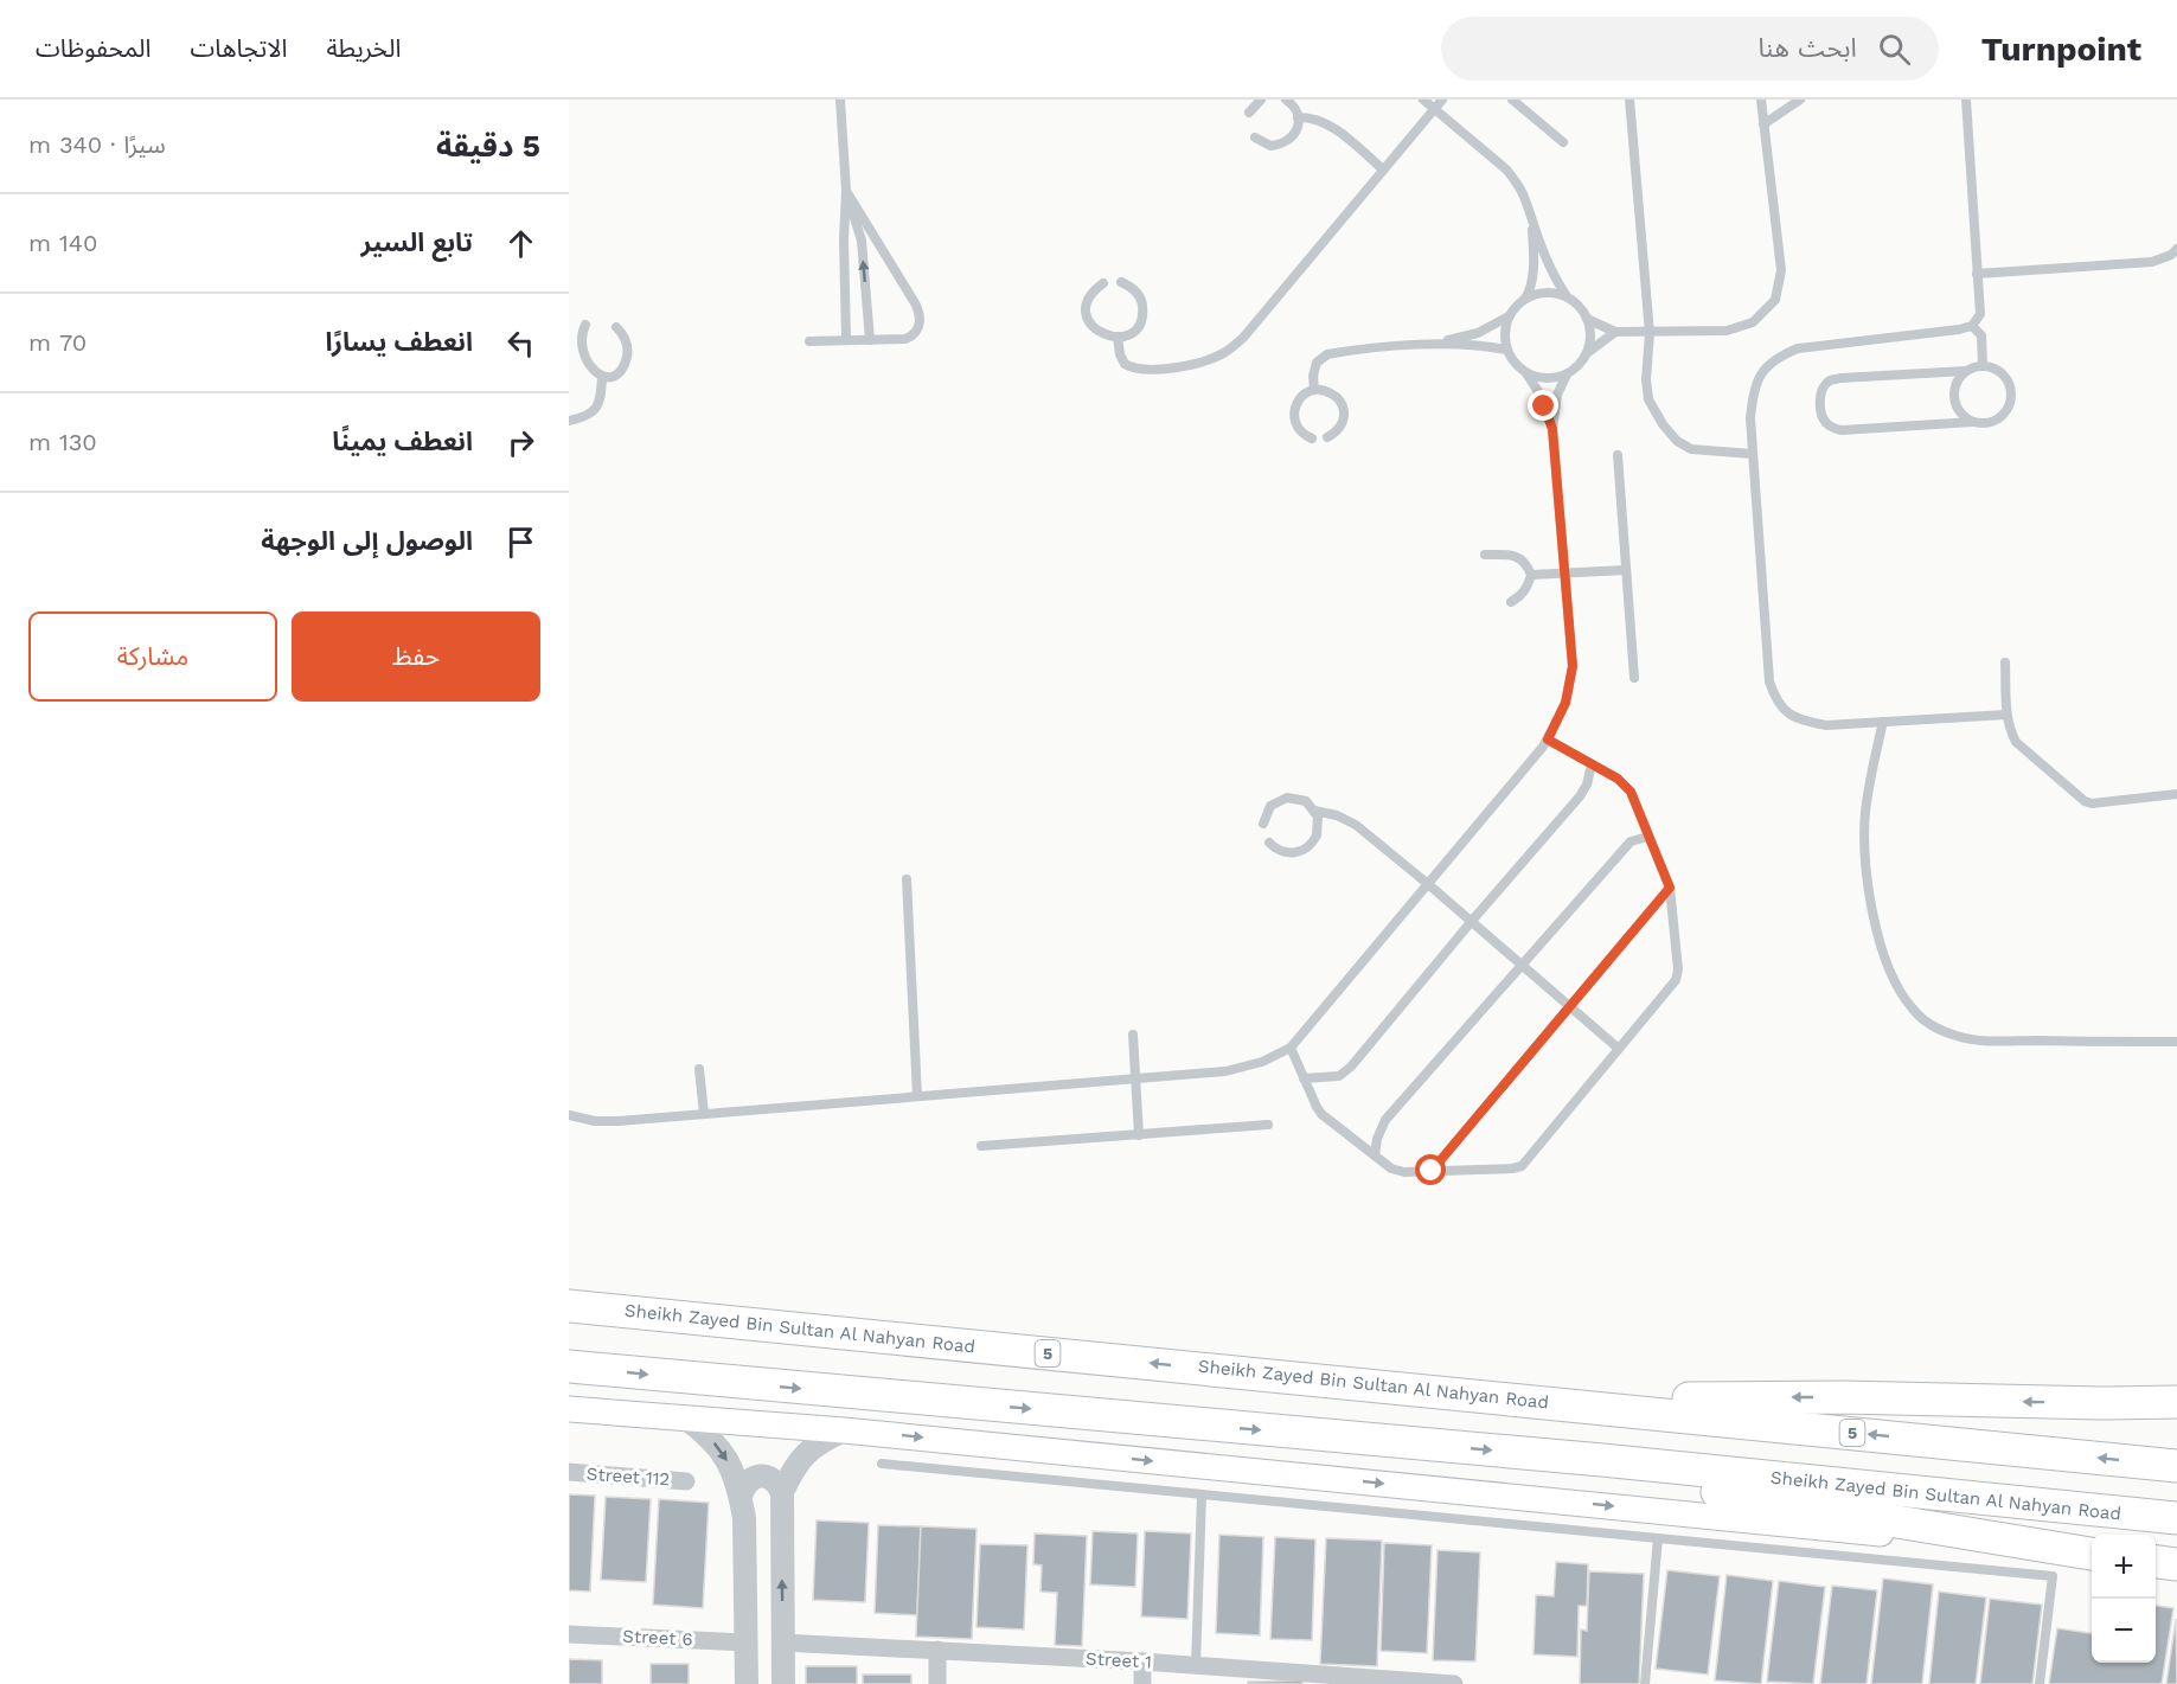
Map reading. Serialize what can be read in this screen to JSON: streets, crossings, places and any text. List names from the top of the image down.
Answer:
{
  "streets": {
    "highway": ["Sheikh Zayed Bin Sultan Al Nahyan Road", "5"],
    "street": ["Street 112", "Street 6", "Street 1"]
  },
  "page": {
    "header": "Turnpoint",
    "search": "ابحث هنا",
    "nav": ["الخريطة", "الاتجاهات", "المحفوظات"],
    "heading": ["5 دقيقة", "سيرًا · 340 m"],
    "list": [
      ["تابع السير", "140 m"],
      ["انعطف يسارًا", "70 m"],
      ["انعطف يمينًا", "130 m"],
      "الوصول إلى الوجهة"
    ],
    "buttons": ["حفظ", "مشاركة"],
    "map_buttons": ["+", "−"]
  }
}
